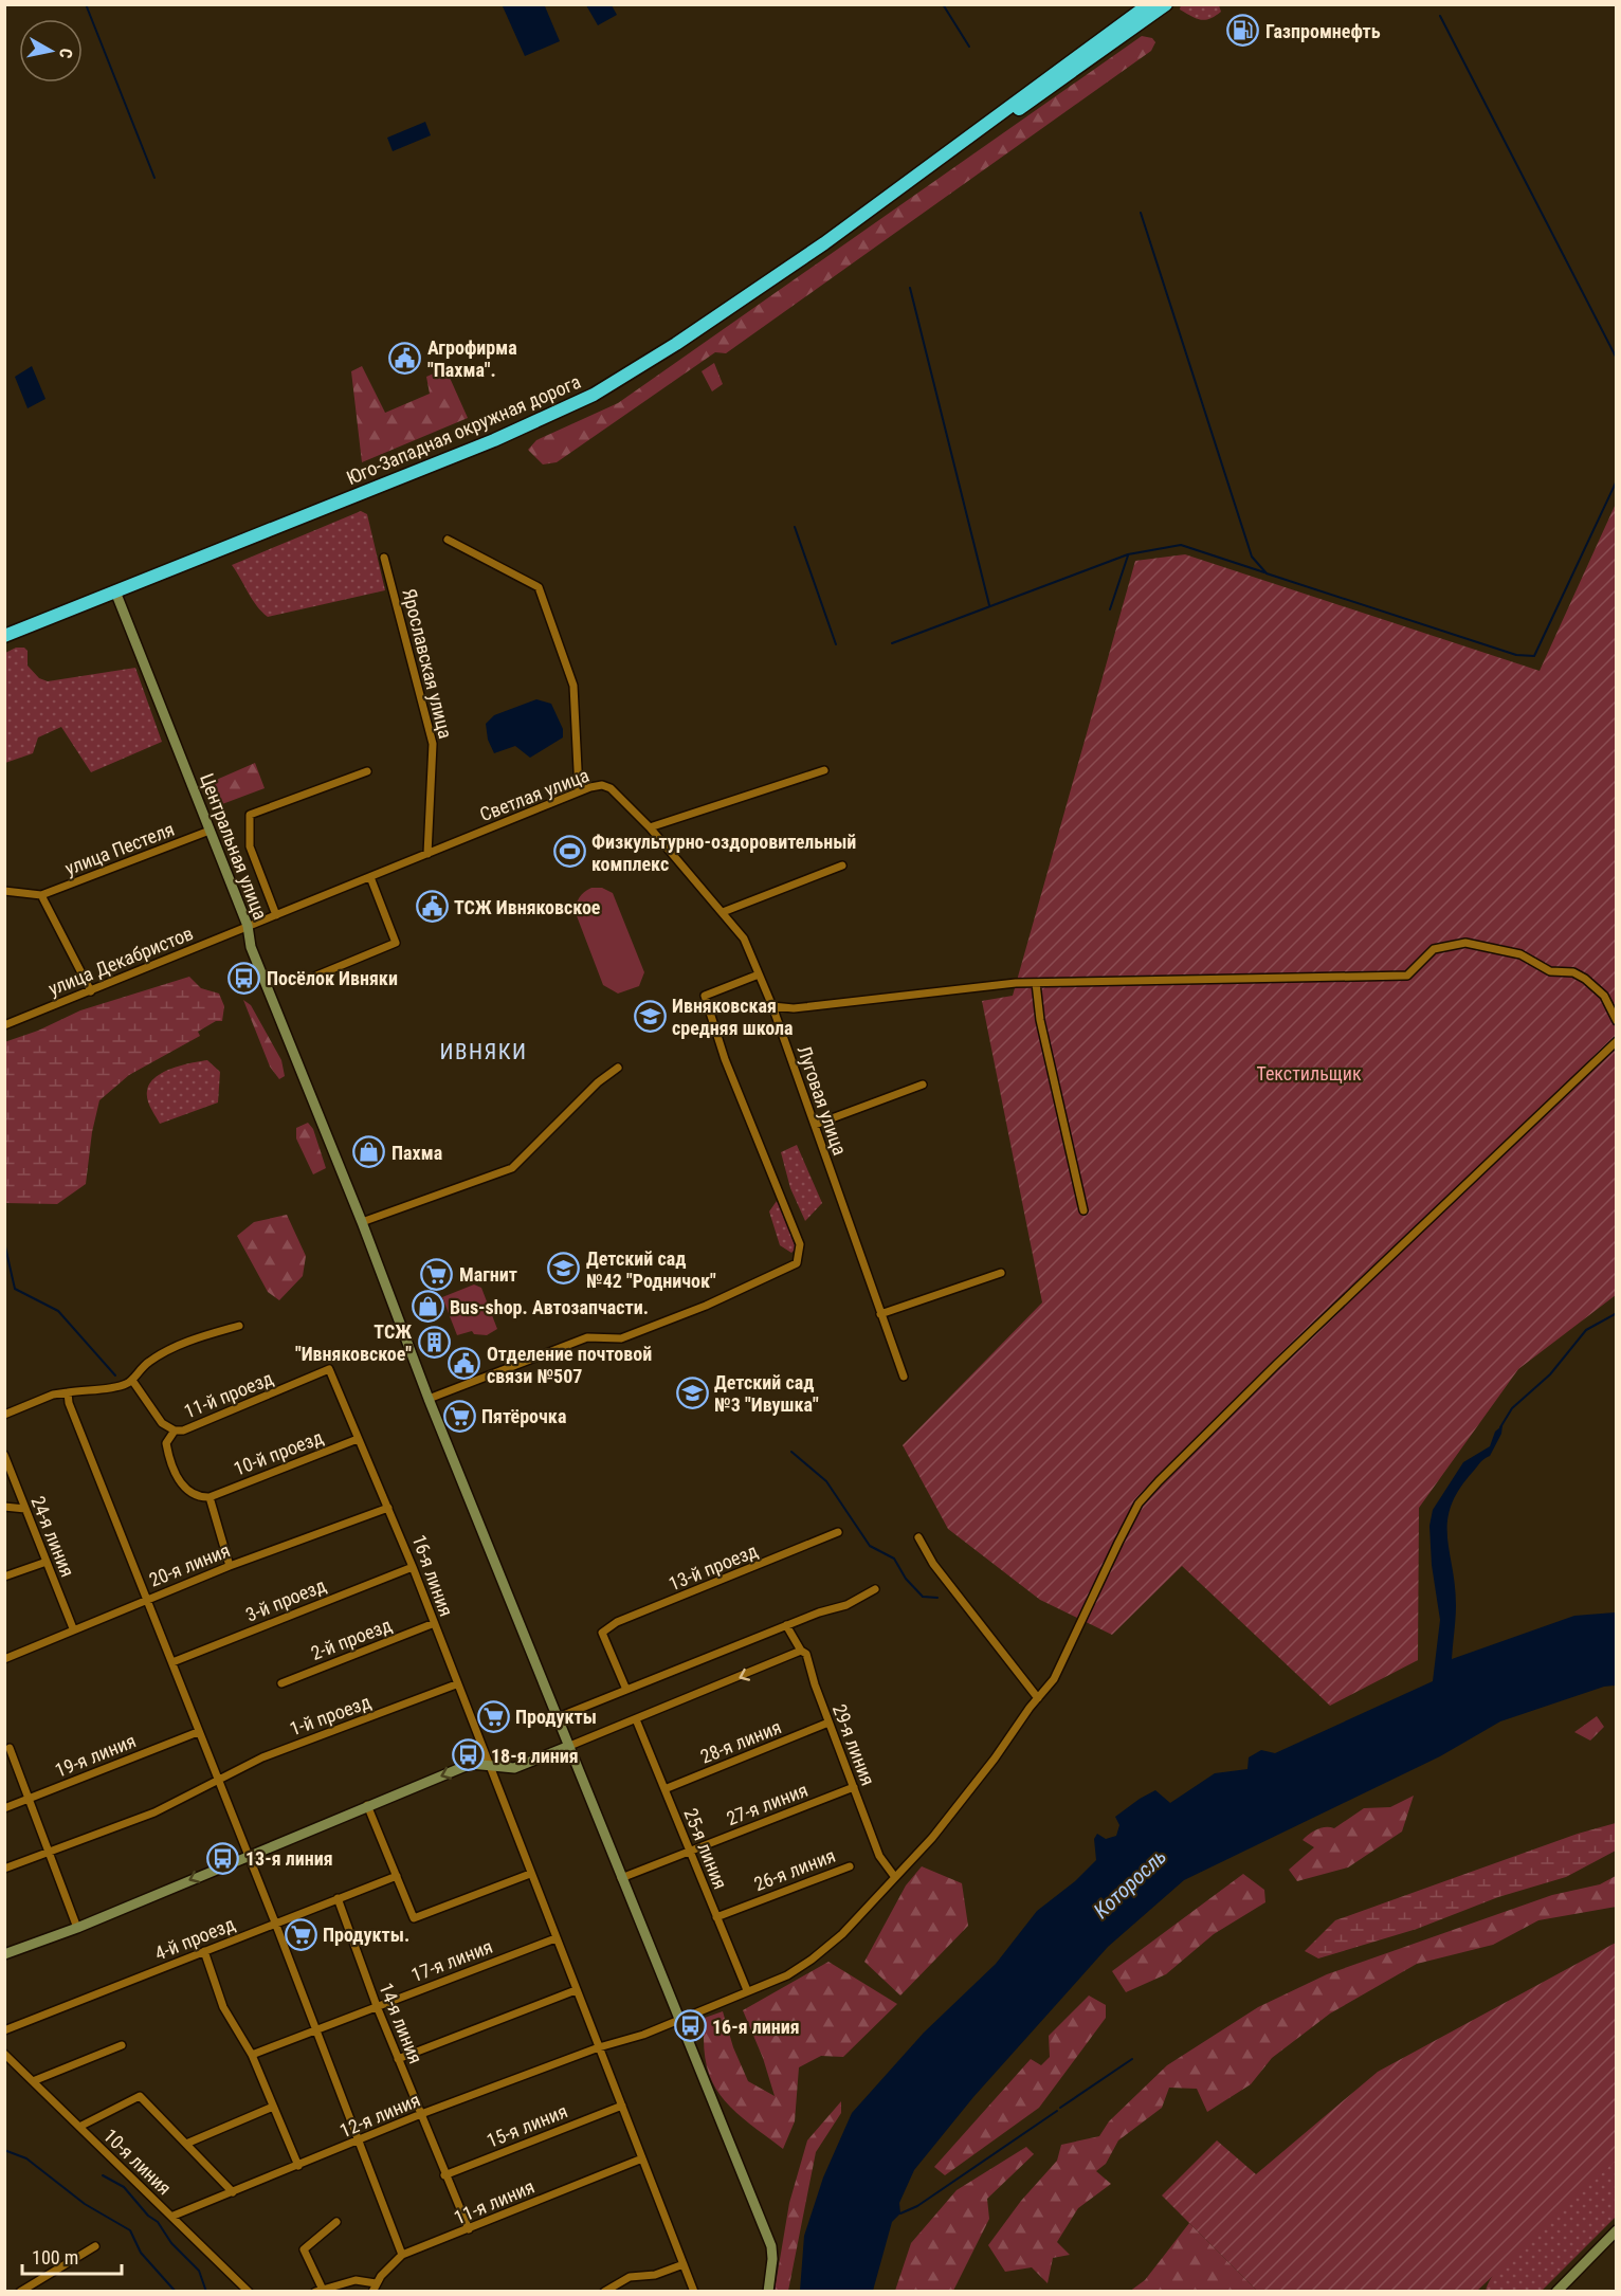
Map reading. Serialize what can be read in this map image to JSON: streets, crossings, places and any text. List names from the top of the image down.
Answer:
{
  "streets": {
    "highway": ["Юго-Западная окружная дорога"],
    "street": [
      "Ярославская улица",
      "Светлая улица",
      "Центральная улица",
      "улица Пестеля",
      "улица Декабристов",
      "Луговая улица",
      "11-й проезд",
      "10-й проезд",
      "24-я линия",
      "20-я линия",
      "13-й проезд",
      "16-я линия",
      "3-й проезд",
      "2-й проезд",
      "1-й проезд",
      "28-я линия",
      "29-я линия",
      "19-я линия",
      "27-я линия",
      "25-я линия",
      "26-я линия",
      "4-й проезд",
      "17-я линия",
      "14-я линия",
      "12-я линия",
      "15-я линия",
      "10-я линия",
      "11-я линия"
    ]
  },
  "crossings": [
    ["Юго-Западная окружная дорога", "Центральная улица"],
    ["Ярославская улица", "Светлая улица"],
    ["Светлая улица", "Центральная улица"],
    ["Светлая улица", "улица Декабристов"],
    ["Светлая улица", "Луговая улица"],
    ["Центральная улица", "улица Пестеля"],
    ["Центральная улица", "улица Декабристов"],
    ["11-й проезд", "16-я линия"],
    ["10-й проезд", "16-я линия"],
    ["24-я линия", "20-я линия"],
    ["20-я линия", "16-я линия"],
    ["16-я линия", "3-й проезд"],
    ["16-я линия", "2-й проезд"],
    ["16-я линия", "1-й проезд"],
    ["16-я линия", "17-я линия"],
    ["16-я линия", "12-я линия"],
    ["16-я линия", "15-я линия"],
    ["16-я линия", "11-я линия"],
    ["28-я линия", "29-я линия"],
    ["28-я линия", "25-я линия"],
    ["29-я линия", "27-я линия"],
    ["29-я линия", "12-я линия"],
    ["27-я линия", "25-я линия"],
    ["25-я линия", "26-я линия"],
    ["25-я линия", "12-я линия"],
    ["4-й проезд", "14-я линия"],
    ["17-я линия", "14-я линия"],
    ["14-я линия", "12-я линия"],
    ["14-я линия", "15-я линия"],
    ["14-я линия", "11-я линия"],
    ["12-я линия", "10-я линия"]
  ],
  "districts": ["ИВНЯКИ"],
  "water": ["Которосль"],
  "parks": ["Текстильщик"],
  "places": {
    "fuel station": ["Газпромнефть"],
    "public building": ["Агрофирма \"Пахма\".", "ТСЖ Ивняковское", "Отделение почтовой связи №507"],
    "sports": ["Физкультурно-оздоровительный комплекс"],
    "bus stop": [
      "Посёлок Ивняки",
      "18-я линия",
      "13-я линия",
      "16-я линия"
    ],
    "school or university": ["Ивняковская средняя школа", "Детский сад №42 \"Родничок\"", "Детский сад №3 \"Ивушка\""],
    "shop": ["Пахма", "Bus-shop. Автозапчасти."],
    "supermarket": [
      "Магнит",
      "Пятёрочка",
      "Продукты",
      "Продукты."
    ],
    "building": ["ТСЖ \"Ивняковское\""]
  },
  "scale_bar": "100 m",
  "north": "right"
}
